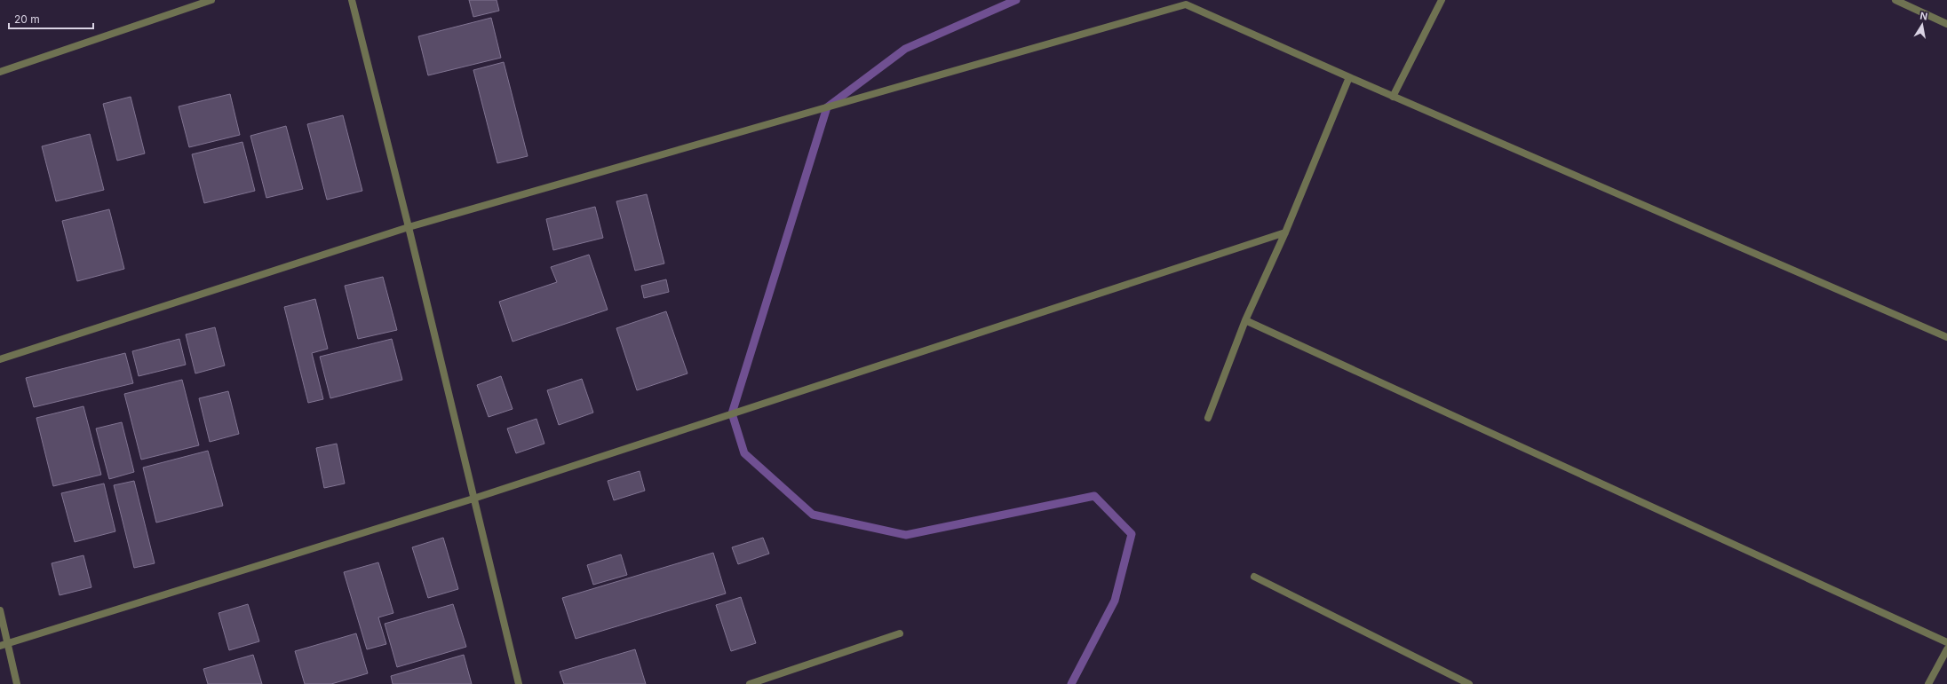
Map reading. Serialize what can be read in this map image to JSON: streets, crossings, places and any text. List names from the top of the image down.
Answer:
{
  "scale_bar": "20 m",
  "north": "top"
}
